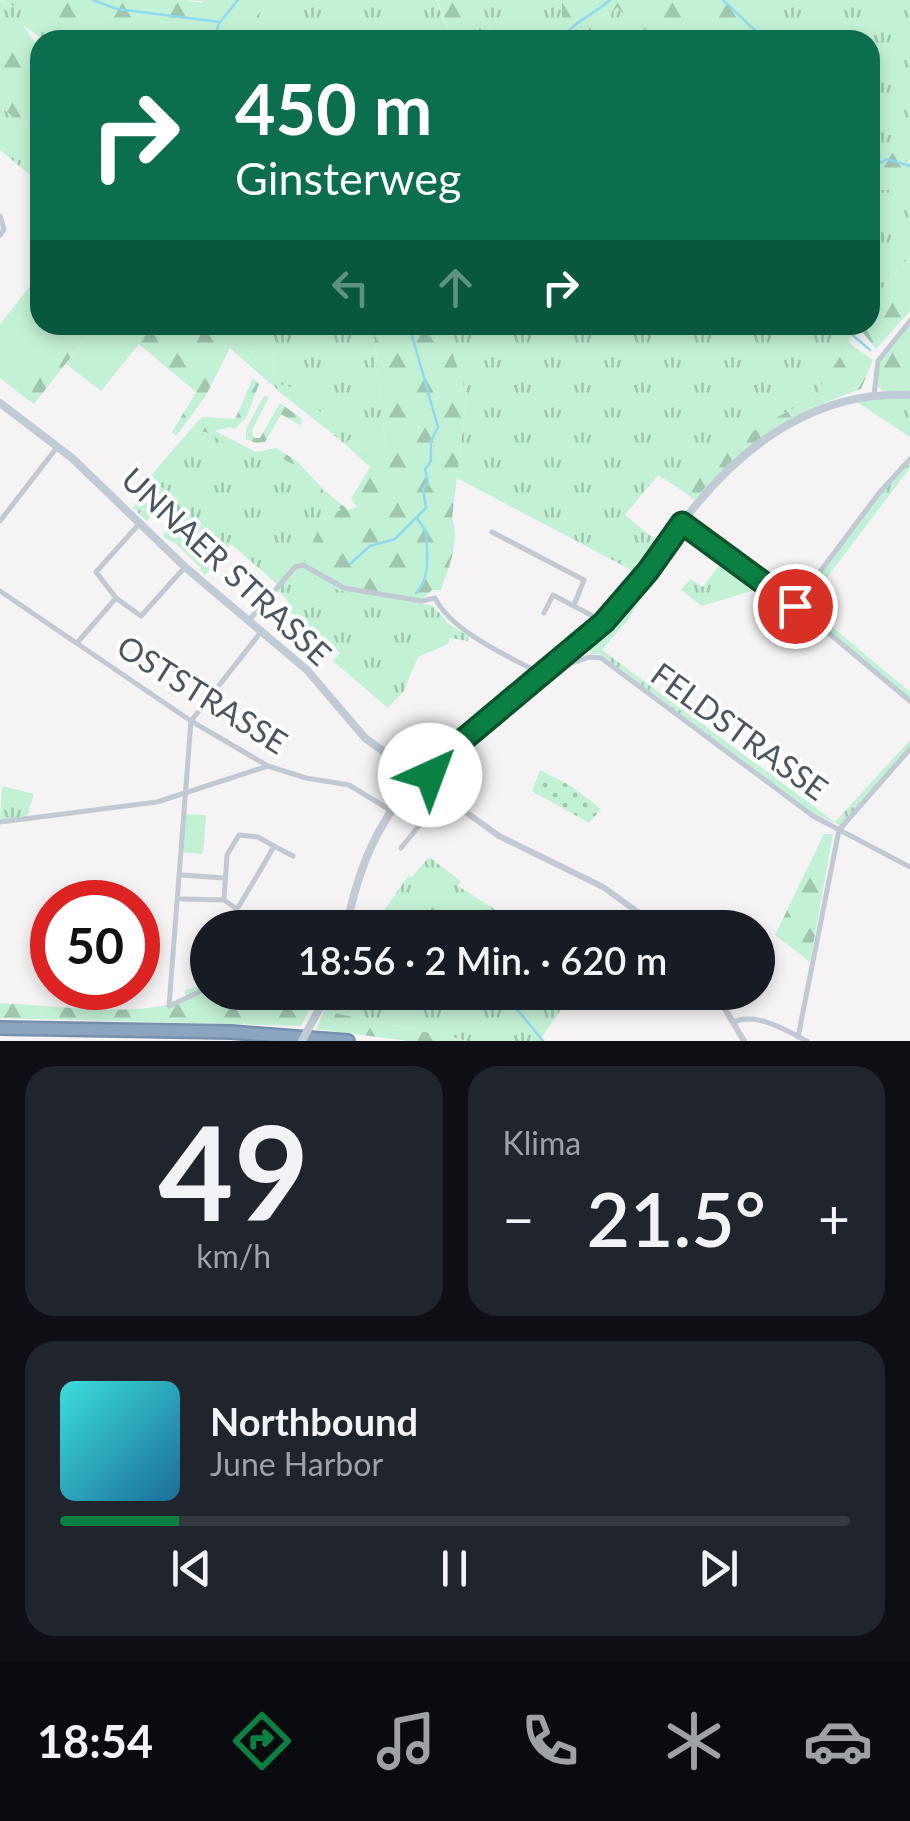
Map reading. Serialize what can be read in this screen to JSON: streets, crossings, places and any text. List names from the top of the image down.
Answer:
{
  "streets": {
    "main road": ["UNNAER STRASSE"],
    "street": ["OSTSTRASSE", "FELDSTRASSE"]
  },
  "page": {
    "turn": ["450 m", "Ginsterweg"],
    "limit": "50",
    "trip": "18:56 · 2 Min. · 620 m",
    "tile": [
      ["49", "km/h"],
      "Klima"
    ],
    "heat": ["−", "21.5°", "+"],
    "song": ["Northbound", "June Harbor"],
    "tabs": "18:54"
  }
}
